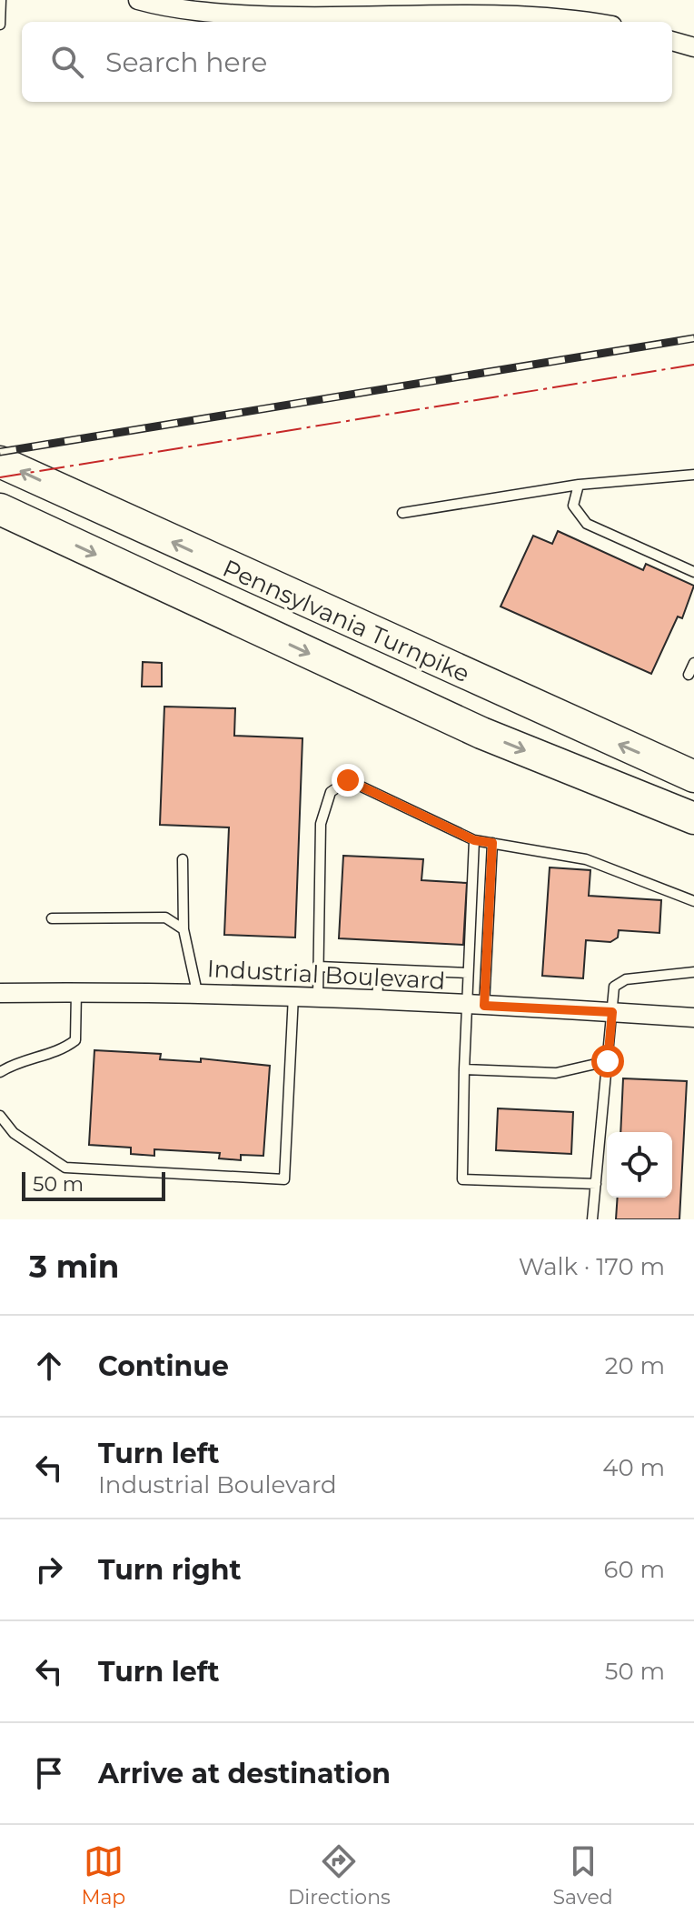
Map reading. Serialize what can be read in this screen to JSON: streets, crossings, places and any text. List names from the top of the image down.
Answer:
{
  "streets": {
    "highway": ["Pennsylvania Turnpike"],
    "street": ["Industrial Boulevard"]
  },
  "scale_bar": "50 m",
  "page": {
    "search": "Search here",
    "scale": "50 m",
    "heading": ["3 min", "Walk · 170 m"],
    "list": [
      ["Continue", "20 m"],
      ["Turn left", "Industrial Boulevard", "40 m"],
      ["Turn right", "60 m"],
      ["Turn left", "50 m"],
      "Arrive at destination"
    ],
    "nav": ["Map", "Directions", "Saved"]
  }
}
